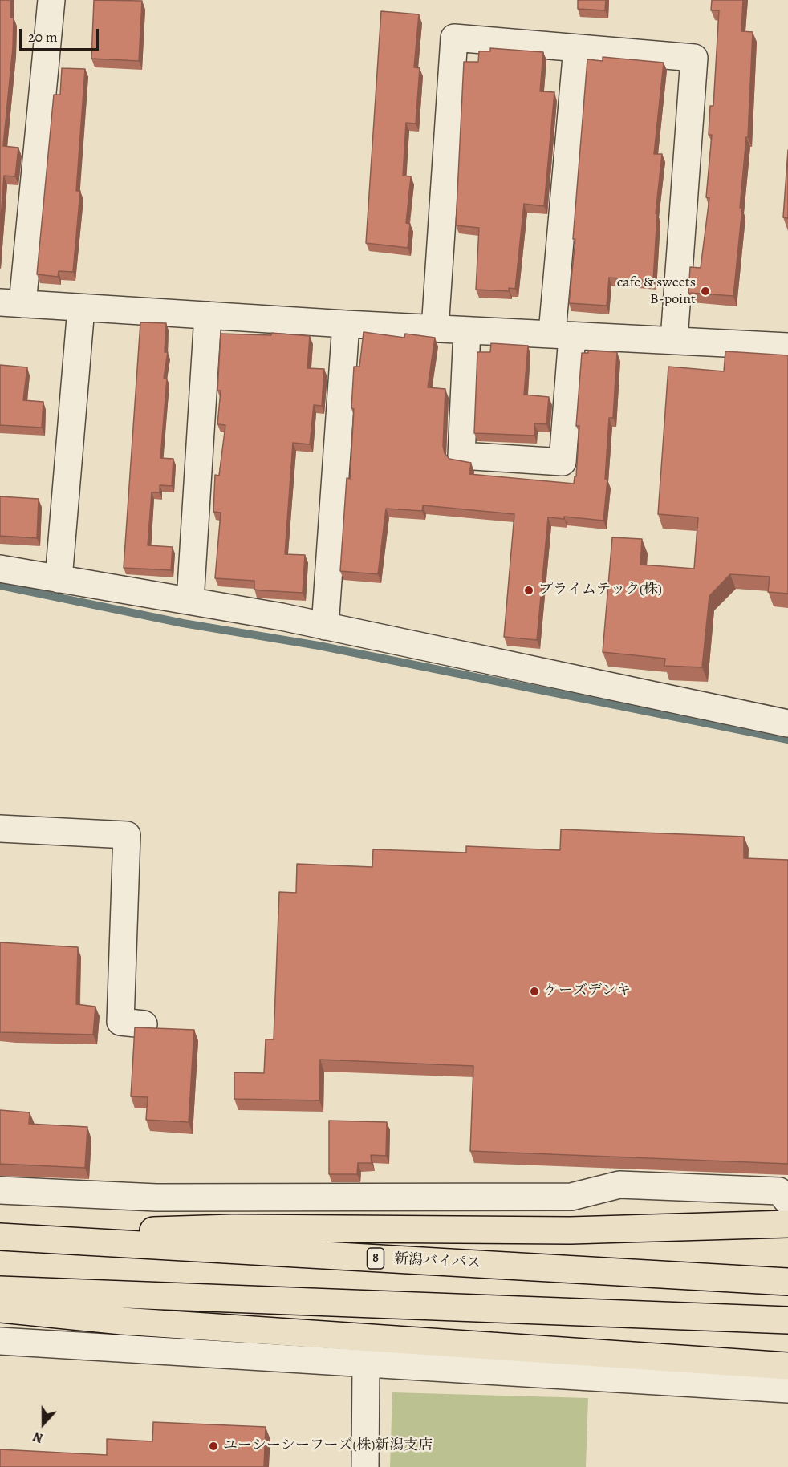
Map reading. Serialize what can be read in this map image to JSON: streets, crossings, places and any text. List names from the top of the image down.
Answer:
{
  "streets": {
    "highway": ["8", "新潟バイパス"]
  },
  "places": [
    "cafe & sweets B-point",
    "プライムテック(株)",
    "ケーズデンキ",
    "ユーシーシーフーズ(株)新潟支店"
  ],
  "scale_bar": "20 m",
  "north": "bottom"
}
